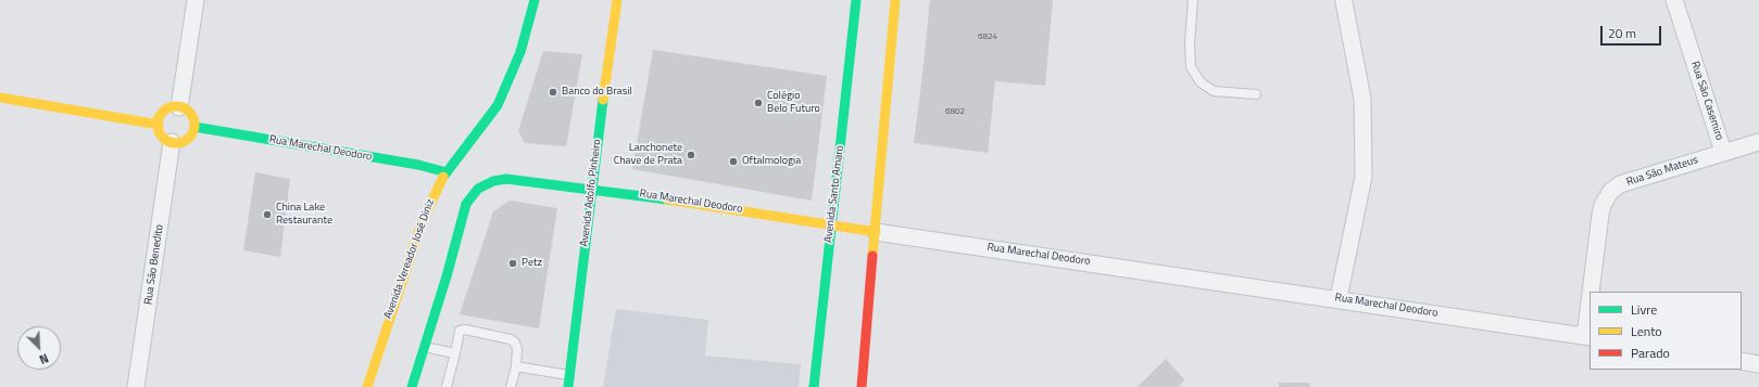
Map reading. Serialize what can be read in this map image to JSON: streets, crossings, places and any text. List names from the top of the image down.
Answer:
{
  "streets": {
    "main road": [
      "Rua Marechal Deodoro",
      "Avenida Adolfo Pinheiro",
      "Avenida Santo Amaro",
      "Avenida Vereador José Diniz"
    ],
    "street": ["Rua São Casemiro", "Rua São Mateus", "Rua São Benedito"]
  },
  "crossings": [
    ["Rua São Casemiro", "Rua São Mateus"],
    ["Rua Marechal Deodoro", "Rua São Mateus"],
    ["Rua Marechal Deodoro", "Avenida Adolfo Pinheiro"],
    ["Rua Marechal Deodoro", "Avenida Santo Amaro"],
    ["Rua Marechal Deodoro", "Avenida Vereador José Diniz"],
    ["Rua Marechal Deodoro", "Rua São Benedito"]
  ],
  "places": [
    "Banco do Brasil",
    "Colégio Belo Futuro",
    "Lanchonete Chave de Prata",
    "Oftalmologia",
    "China Lake Restaurante",
    "Petz"
  ],
  "house_numbers": ["6824", "6802"],
  "legend": ["Livre", "Lento", "Parado"],
  "scale_bar": "20 m",
  "north": "bottom right"
}
